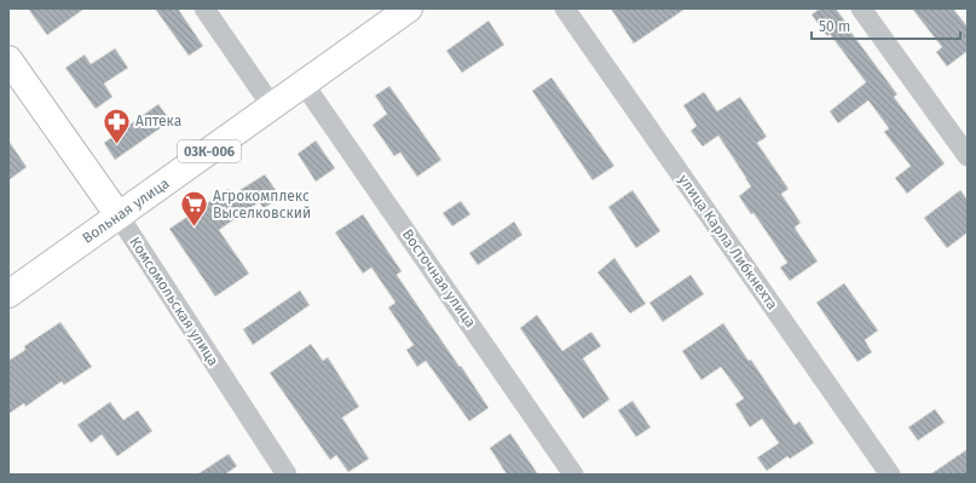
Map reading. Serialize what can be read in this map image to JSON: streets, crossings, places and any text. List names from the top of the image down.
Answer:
{
  "streets": {
    "main road": ["03К-006", "Вольная улица", "Комсомольская улица"],
    "street": ["улица Карла Либкнехта", "Восточная улица"]
  },
  "crossings": [
    ["Вольная улица", "Восточная улица"],
    ["Вольная улица", "Комсомольская улица"]
  ],
  "places": {
    "pharmacy": ["Аптека"],
    "supermarket": ["Агрокомплекс Выселковский"]
  },
  "scale_bar": "50 m"
}
